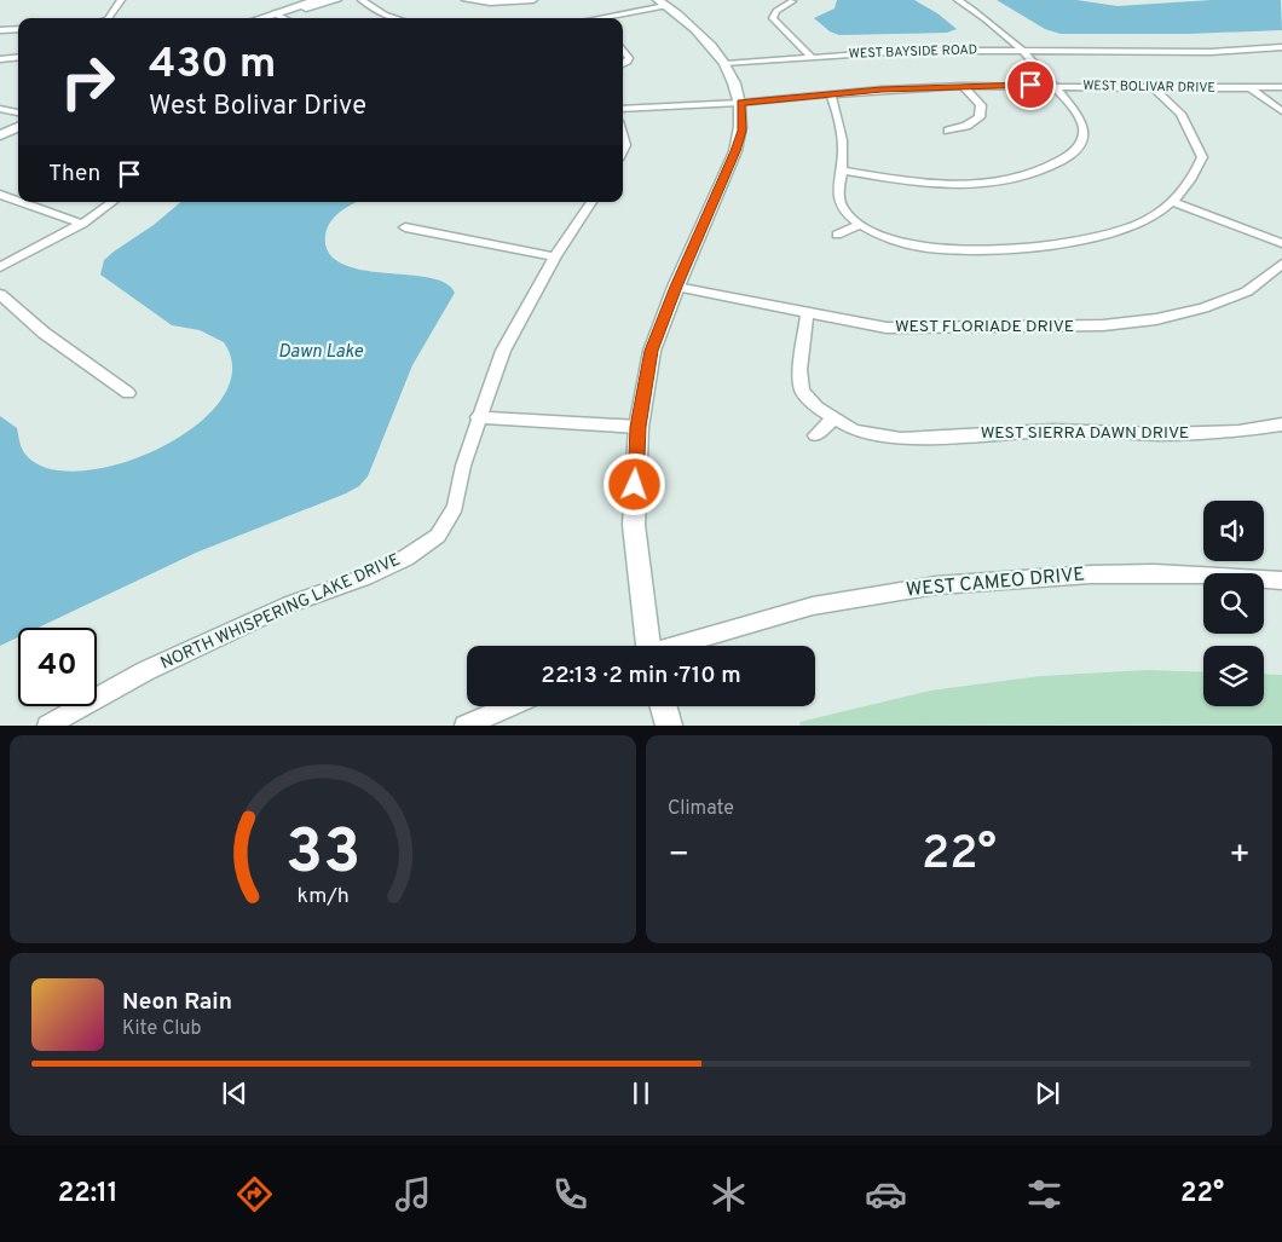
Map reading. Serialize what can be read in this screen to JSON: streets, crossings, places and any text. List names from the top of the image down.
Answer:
{
  "streets": {
    "street": [
      "WEST BAYSIDE ROAD",
      "WEST BOLIVAR DRIVE",
      "WEST FLORIADE DRIVE",
      "WEST SIERRA DAWN DRIVE",
      "WEST CAMEO DRIVE",
      "NORTH WHISPERING LAKE DRIVE"
    ]
  },
  "crossings": [
    ["WEST FLORIADE DRIVE", "WEST SIERRA DAWN DRIVE"]
  ],
  "water": ["Dawn Lake"],
  "page": {
    "turn": ["430 m", "West Bolivar Drive"],
    "then": "Then",
    "limit": "40",
    "trip": "22:13 · 2 min · 710 m",
    "tile": "Climate",
    "heat": ["−", "22°", "+"],
    "song": ["Neon Rain", "Kite Club"],
    "tabs": ["22:11", "22°"],
    "gauge": ["33", "km/h"]
  }
}
